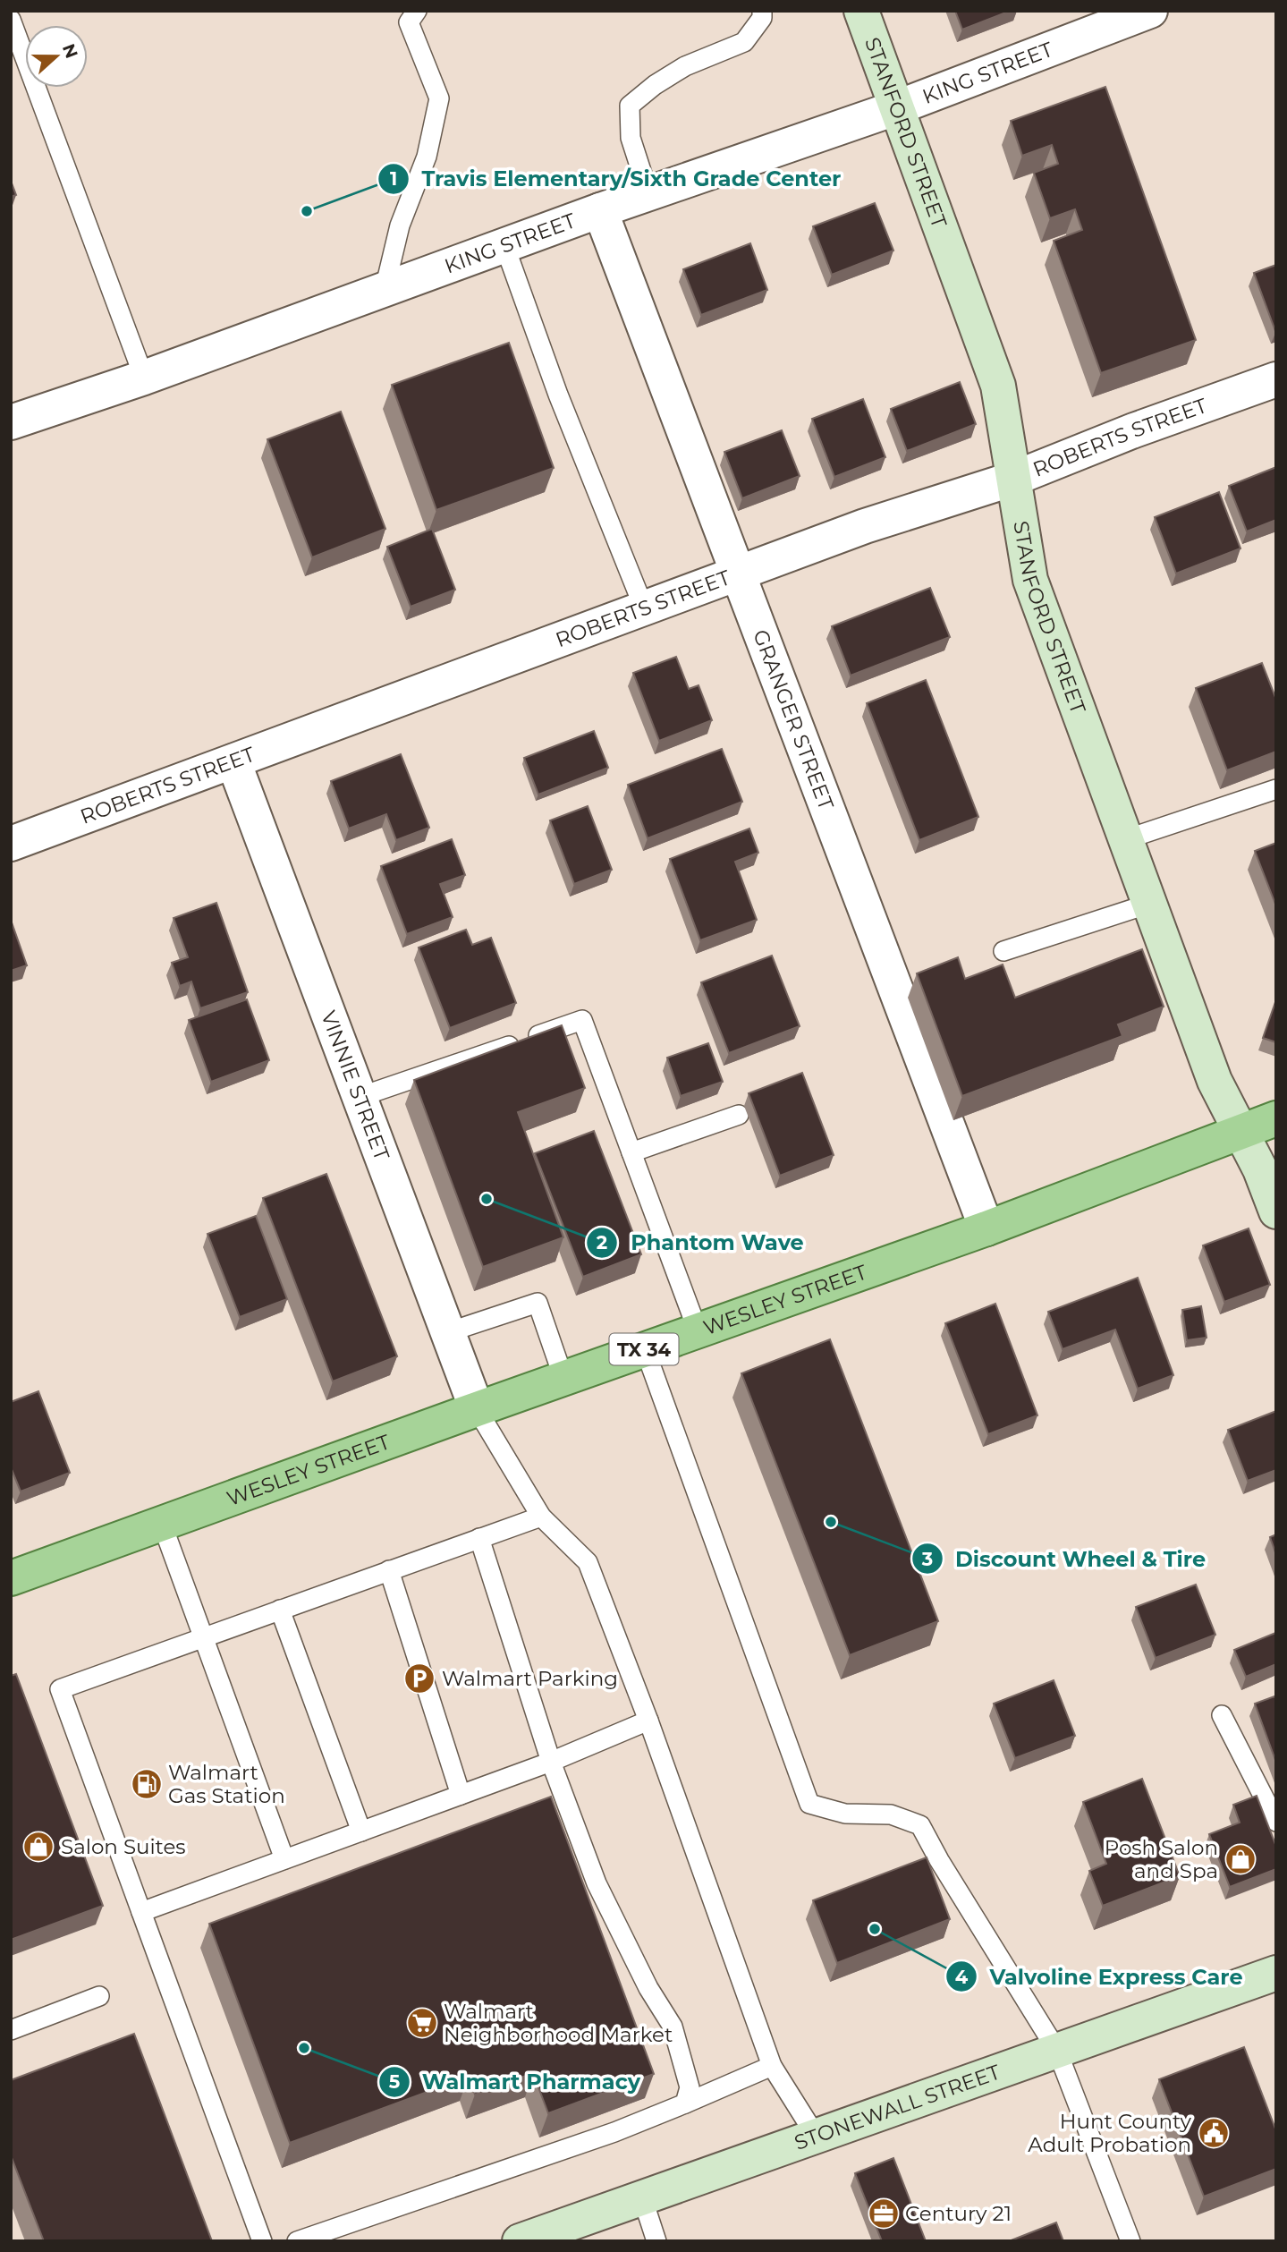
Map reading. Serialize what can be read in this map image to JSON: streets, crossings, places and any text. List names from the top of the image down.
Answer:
{
  "streets": {
    "main road": ["WESLEY STREET", "TX 34"],
    "street": [
      "KING STREET",
      "STANFORD STREET",
      "ROBERTS STREET",
      "GRANGER STREET",
      "VINNIE STREET",
      "STONEWALL STREET"
    ]
  },
  "crossings": [
    ["KING STREET", "STANFORD STREET"],
    ["KING STREET", "GRANGER STREET"],
    ["STANFORD STREET", "ROBERTS STREET"],
    ["STANFORD STREET", "WESLEY STREET"],
    ["ROBERTS STREET", "GRANGER STREET"],
    ["ROBERTS STREET", "VINNIE STREET"],
    ["GRANGER STREET", "WESLEY STREET"],
    ["VINNIE STREET", "WESLEY STREET"]
  ],
  "places": {
    "other": [
      "Travis Elementary/Sixth Grade Center",
      "Phantom Wave",
      "Discount Wheel & Tire",
      "Valvoline Express Care",
      "Walmart Pharmacy"
    ],
    "parking": ["Walmart Parking"],
    "fuel station": ["Walmart Gas Station"],
    "shop": ["Salon Suites", "Posh Salon and Spa"],
    "supermarket": ["Walmart Neighborhood Market"],
    "public building": ["Hunt County Adult Probation"],
    "office": ["Century 21"]
  },
  "north": "right"
}
